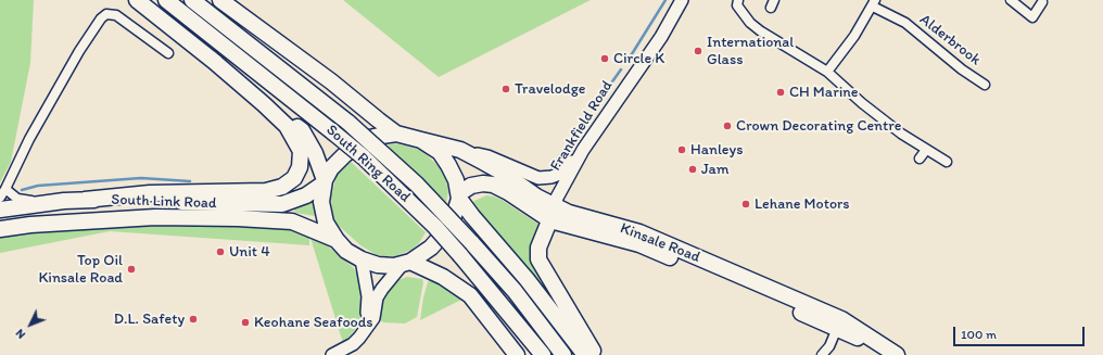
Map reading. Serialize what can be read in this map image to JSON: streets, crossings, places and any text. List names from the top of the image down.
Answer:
{
  "streets": {
    "highway": ["South Ring Road", "South Link Road", "Kinsale Road"],
    "street": ["Alderbrook", "Frankfield Road"]
  },
  "crossings": [
    ["Frankfield Road", "Kinsale Road"],
    ["South Link Road", "Kinsale Road"]
  ],
  "places": [
    "International Glass",
    "Circle K",
    "Travelodge",
    "CH Marine",
    "Crown Decorating Centre",
    "Hanleys",
    "Jam",
    "Lehane Motors",
    "Unit 4",
    "Top Oil Kinsale Road",
    "D.L. Safety",
    "Keohane Seafoods"
  ],
  "scale_bar": "100 m",
  "north": "bottom left"
}
